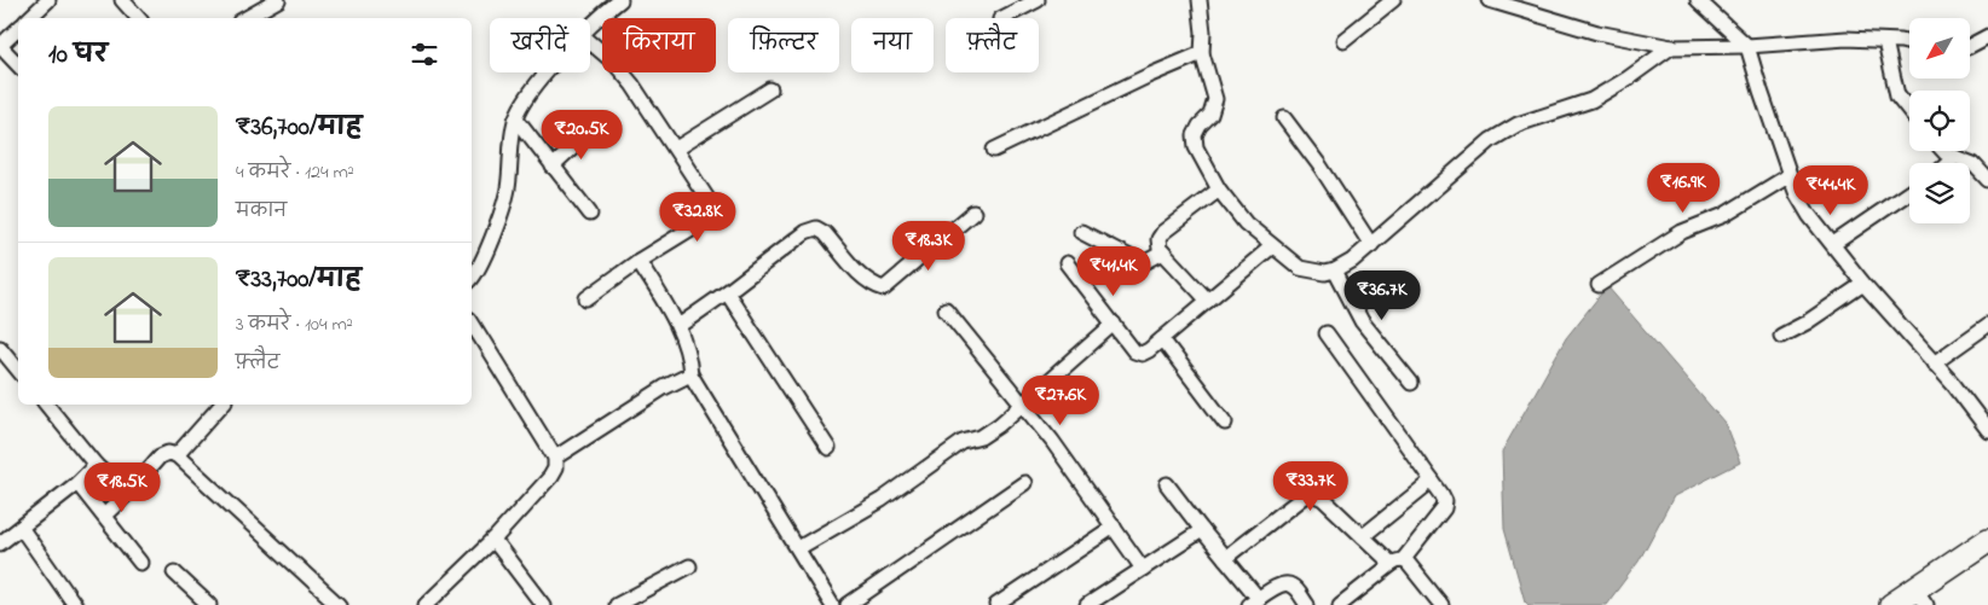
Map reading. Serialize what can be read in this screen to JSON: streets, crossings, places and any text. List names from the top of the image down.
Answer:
{
  "north": "bottom left",
  "page": {
    "chip": [
      "खरीदें",
      "किराया",
      "फ़िल्टर",
      "नया",
      "फ़्लैट"
    ],
    "heading": "10 घर",
    "list": [
      {
        "name": "₹36,700/माह",
        "note": "4 कमरे · 124 m² · मकान"
      },
      {
        "name": "₹33,700/माह",
        "note": "3 कमरे · 104 m² · फ़्लैट"
      }
    ],
    "price": [
      "₹20.5K",
      "₹16.9K",
      "₹44.4K",
      "₹32.8K",
      "₹18.3K",
      "₹41.4K",
      "₹36.7K",
      "₹27.6K",
      "₹33.7K",
      "₹18.5K"
    ]
  }
}
